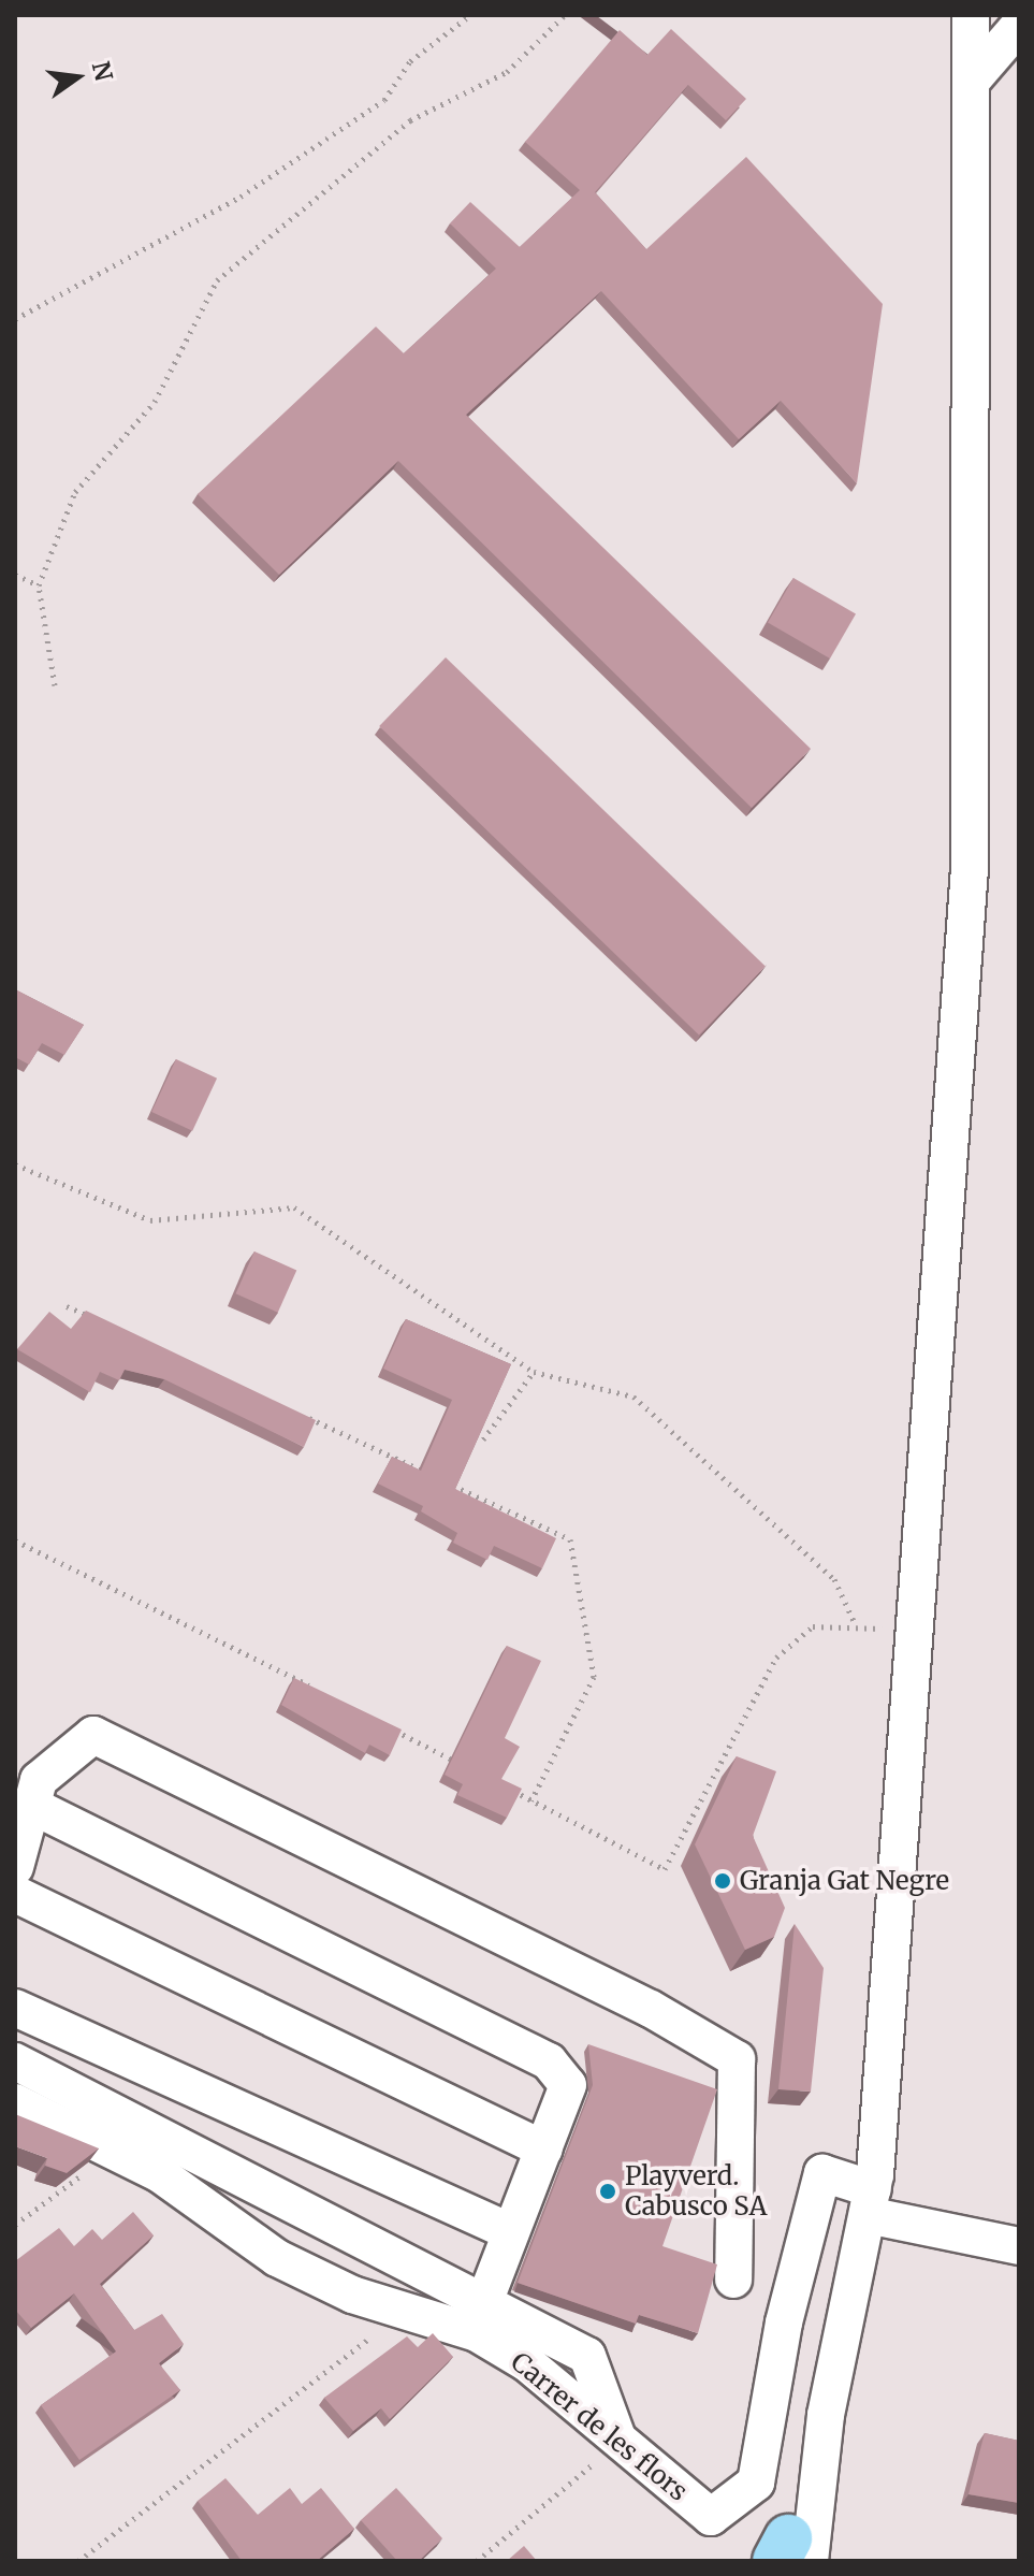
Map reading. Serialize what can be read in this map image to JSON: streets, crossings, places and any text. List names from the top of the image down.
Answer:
{
  "streets": {
    "street": ["Carrer de les flors"]
  },
  "places": ["Granja Gat Negre", "Playverd. Cabusco SA"],
  "north": "right"
}
